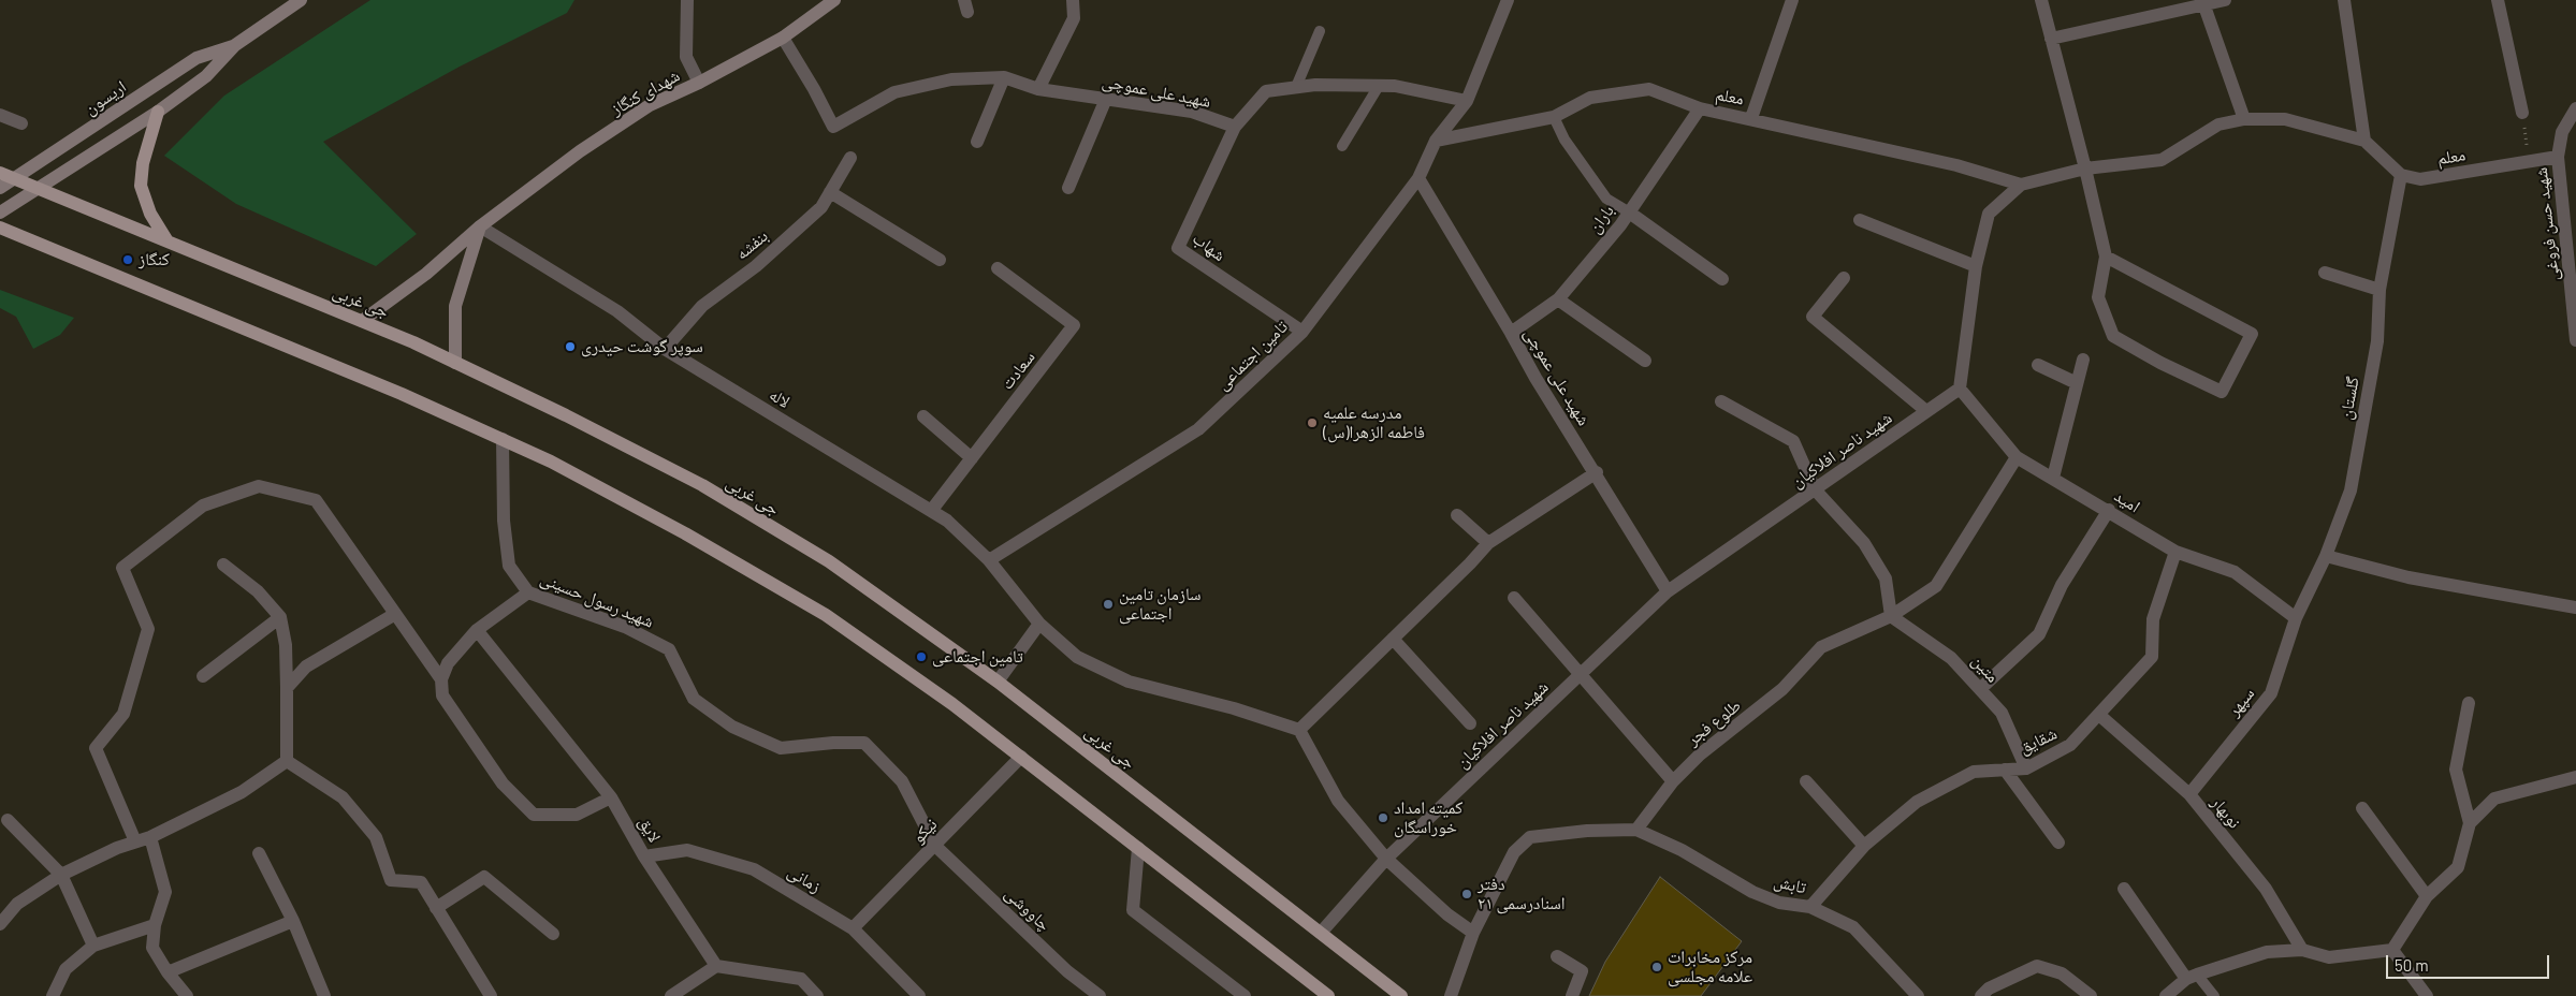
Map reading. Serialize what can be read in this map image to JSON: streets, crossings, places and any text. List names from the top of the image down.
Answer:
{
  "streets": {
    "main road": ["جی غربی"],
    "street": [
      "شهید علی عموچی",
      "شهدای کنگاز",
      "معلم",
      "اریسون",
      "باران",
      "شهید حسن فروغی",
      "بنفشه",
      "شهاب",
      "تامین اجتماعی",
      "سعادت",
      "لاله",
      "گلستان",
      "شهید ناصر افلاکیان",
      "امید",
      "شهید رسول حسینی",
      "متین",
      "سپهر",
      "طلوع فجر",
      "شقایق",
      "نوبهار",
      "لایق",
      "نیکو",
      "زمانی",
      "تابش",
      "چاووشی"
    ]
  },
  "crossings": [
    ["شهید علی عموچی", "شهدای کنگاز"],
    ["شهید علی عموچی", "باران"],
    ["شهید علی عموچی", "شهاب"],
    ["شهید علی عموچی", "تامین اجتماعی"],
    ["شهید علی عموچی", "شهید ناصر افلاکیان"],
    ["شهدای کنگاز", "جی غربی"],
    ["شهدای کنگاز", "لاله"],
    ["معلم", "باران"],
    ["معلم", "شهید حسن فروغی"],
    ["معلم", "تامین اجتماعی"],
    ["معلم", "گلستان"],
    ["اریسون", "جی غربی"],
    ["بنفشه", "لاله"],
    ["شهاب", "تامین اجتماعی"],
    ["جی غربی", "شهید ناصر افلاکیان"],
    ["تامین اجتماعی", "لاله"],
    ["سعادت", "لاله"],
    ["گلستان", "امید"],
    ["گلستان", "سپهر"],
    ["شهید ناصر افلاکیان", "امید"],
    ["امید", "سپهر"],
    ["امید", "طلوع فجر"],
    ["امید", "شقایق"],
    ["شهید رسول حسینی", "نیکو"],
    ["شهید رسول حسینی", "چاووشی"],
    ["متین", "طلوع فجر"],
    ["متین", "شقایق"],
    ["سپهر", "نوبهار"],
    ["طلوع فجر", "تابش"],
    ["شقایق", "نوبهار"],
    ["شقایق", "تابش"],
    ["لایق", "زمانی"],
    ["نیکو", "زمانی"],
    ["نیکو", "چاووشی"]
  ],
  "places": [
    "کنگاز",
    "سوپر گوشت حیدری",
    "مدرسه علمیه فاطمه الزهرا(س)",
    "سازمان تامین اجتماعی",
    "تامین اجتماعی",
    "کمیته امداد خوراسگان",
    "دفتر اسنادرسمی ۲۱",
    "مرکز مخابرات علامه مجلسی"
  ],
  "scale_bar": "50 m"
}
